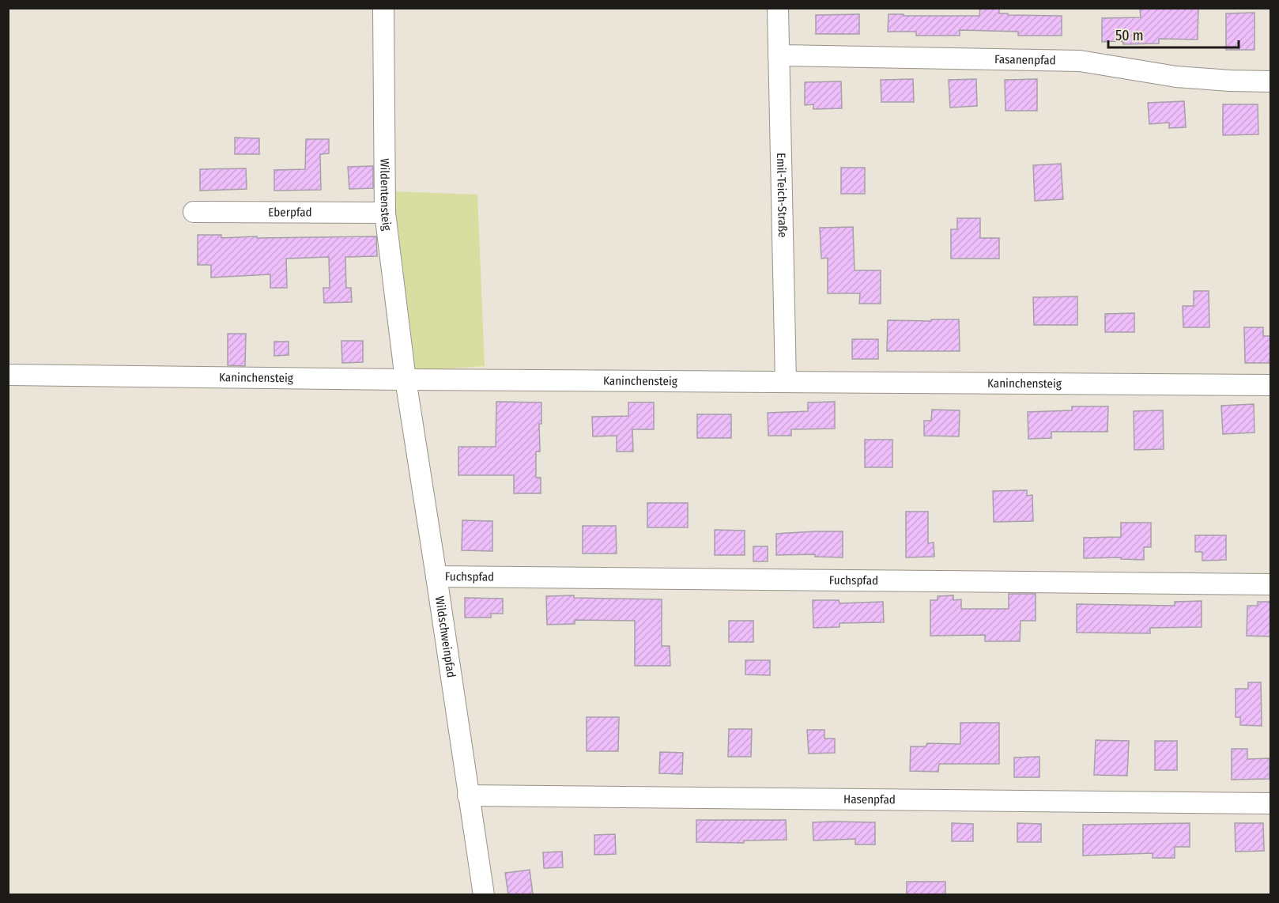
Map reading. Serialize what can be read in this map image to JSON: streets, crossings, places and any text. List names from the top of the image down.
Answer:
{
  "streets": {
    "street": [
      "Fasanenpfad",
      "Wildentensteig",
      "Emil-Teich-Straße",
      "Eberpfad",
      "Kaninchensteig",
      "Fuchspfad",
      "Wildschweinpfad",
      "Hasenpfad"
    ]
  },
  "crossings": [
    ["Fasanenpfad", "Emil-Teich-Straße"],
    ["Wildentensteig", "Eberpfad"],
    ["Wildentensteig", "Kaninchensteig"],
    ["Wildentensteig", "Wildschweinpfad"],
    ["Emil-Teich-Straße", "Kaninchensteig"],
    ["Kaninchensteig", "Wildschweinpfad"],
    ["Fuchspfad", "Wildschweinpfad"],
    ["Wildschweinpfad", "Hasenpfad"]
  ],
  "scale_bar": "50 m"
}
